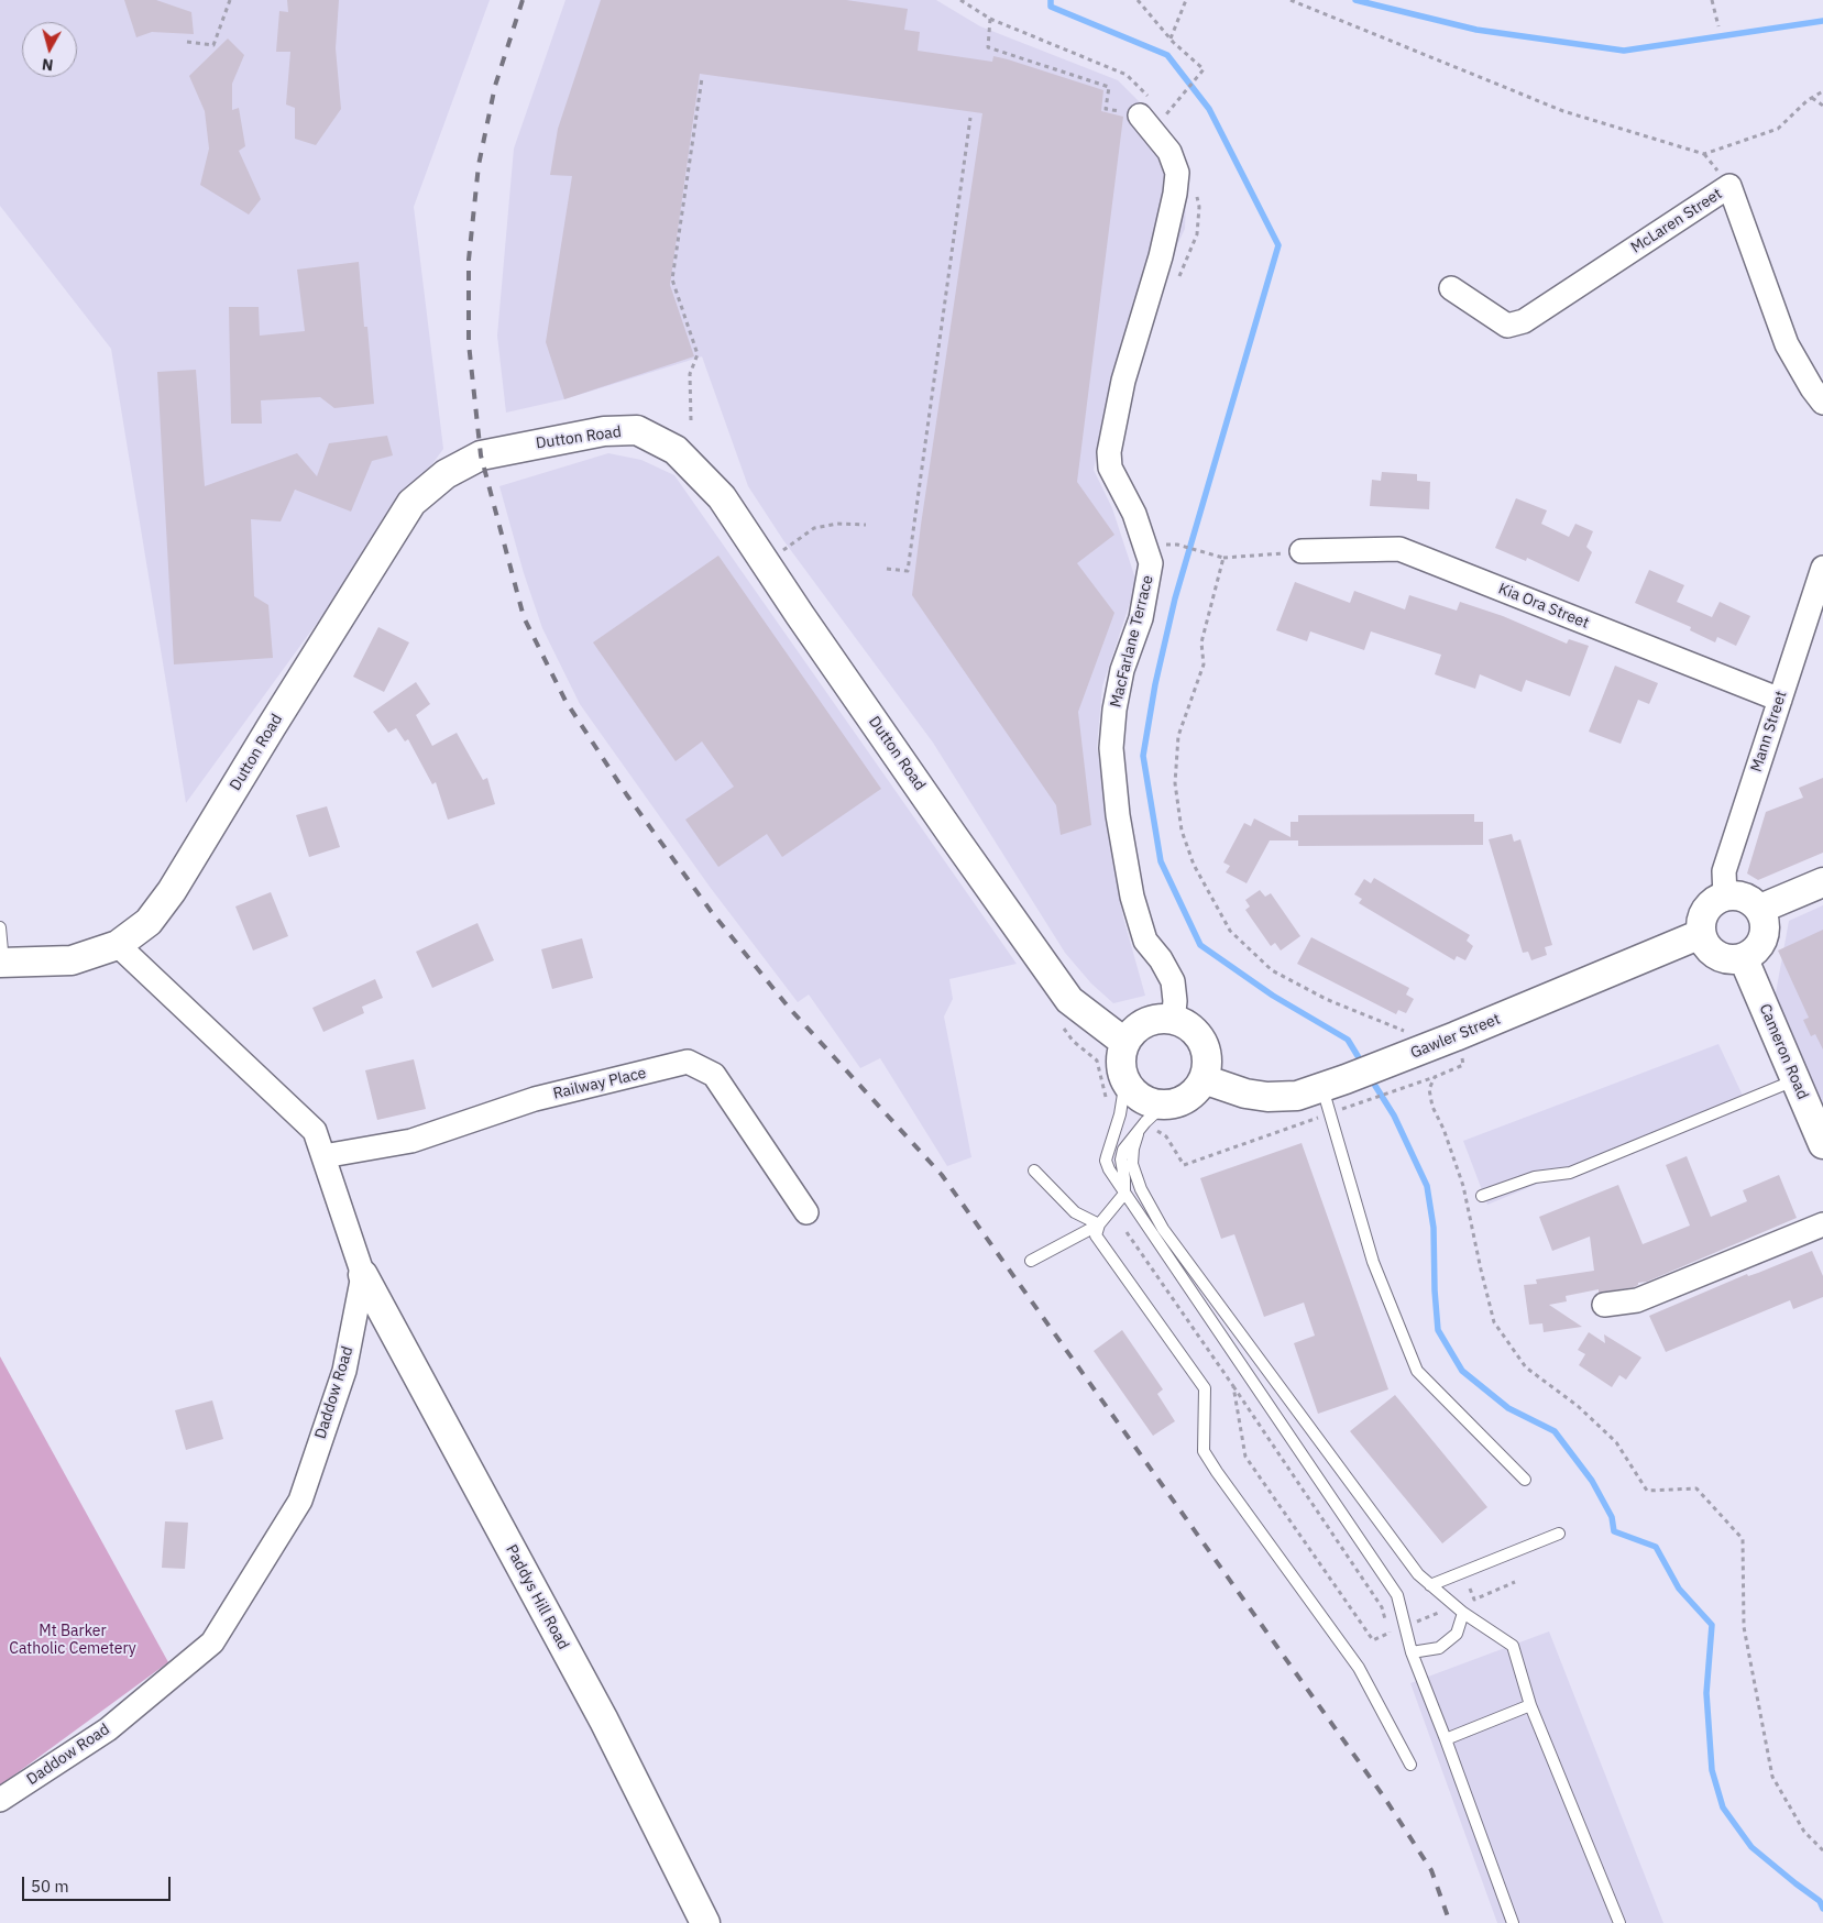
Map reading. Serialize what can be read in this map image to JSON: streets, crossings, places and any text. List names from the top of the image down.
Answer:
{
  "streets": {
    "street": [
      "McLaren Street",
      "Dutton Road",
      "Kia Ora Street",
      "MacFarlane Terrace",
      "Mann Street",
      "Gawler Street",
      "Cameron Road",
      "Railway Place",
      "Daddow Road",
      "Paddys Hill Road"
    ]
  },
  "crossings": [
    ["Dutton Road", "MacFarlane Terrace"],
    ["Dutton Road", "Gawler Street"],
    ["Dutton Road", "Daddow Road"],
    ["Kia Ora Street", "Mann Street"],
    ["MacFarlane Terrace", "Gawler Street"],
    ["Mann Street", "Gawler Street"],
    ["Mann Street", "Cameron Road"],
    ["Gawler Street", "Cameron Road"],
    ["Railway Place", "Daddow Road"],
    ["Daddow Road", "Paddys Hill Road"]
  ],
  "parks": ["Mt Barker Catholic Cemetery"],
  "scale_bar": "50 m",
  "north": "bottom"
}
